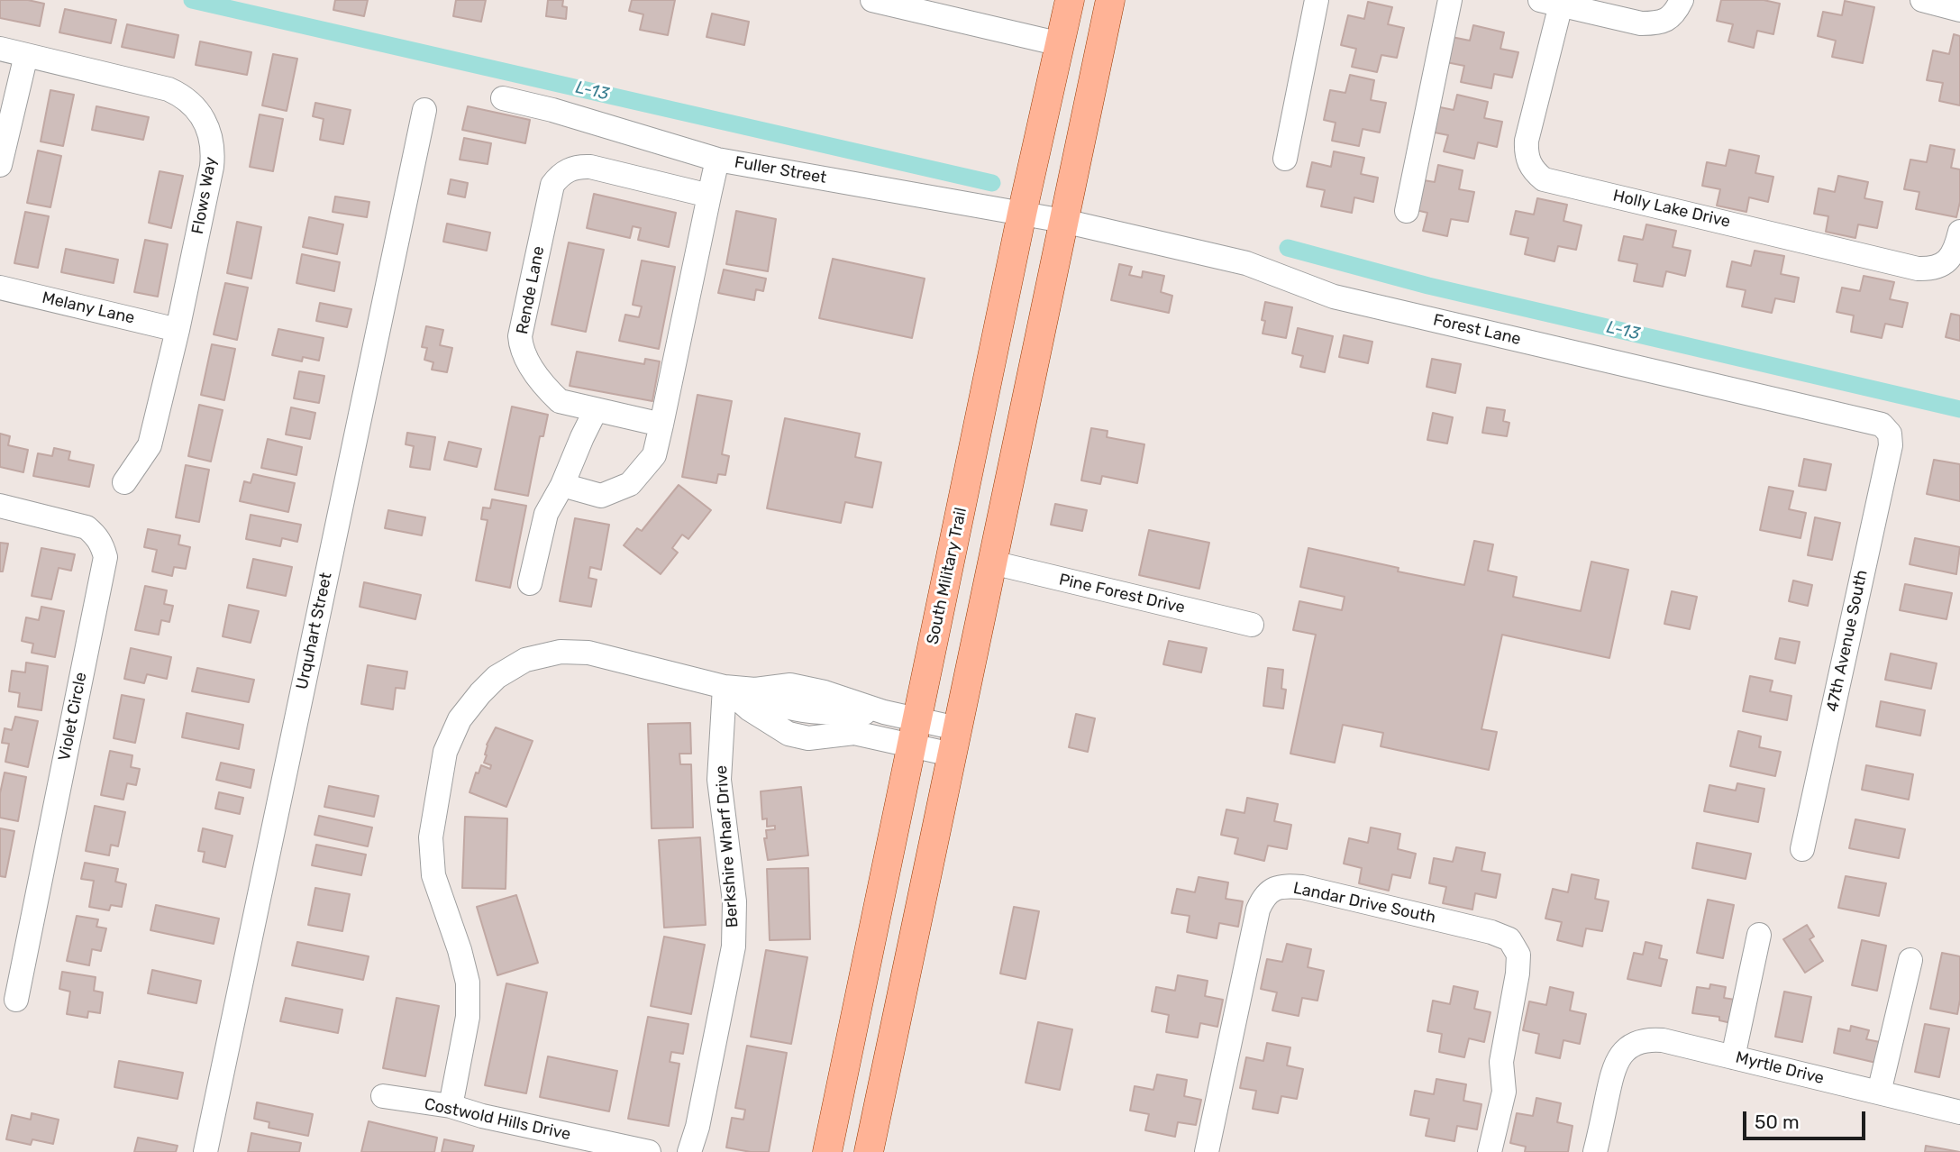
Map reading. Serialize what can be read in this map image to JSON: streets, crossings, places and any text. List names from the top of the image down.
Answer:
{
  "streets": {
    "main road": ["South Military Trail"],
    "street": [
      "Fuller Street",
      "Flows Way",
      "Holly Lake Drive",
      "Rende Lane",
      "Melany Lane",
      "Forest Lane",
      "Pine Forest Drive",
      "Urquhart Street",
      "47th Avenue South",
      "Violet Circle",
      "Berkshire Wharf Drive",
      "Landar Drive South",
      "Myrtle Drive",
      "Costwold Hills Drive"
    ]
  },
  "crossings": [
    ["Fuller Street", "Forest Lane"],
    ["Fuller Street", "South Military Trail"],
    ["Flows Way", "Melany Lane"],
    ["Forest Lane", "47th Avenue South"]
  ],
  "water": ["L-13"],
  "scale_bar": "50 m"
}
